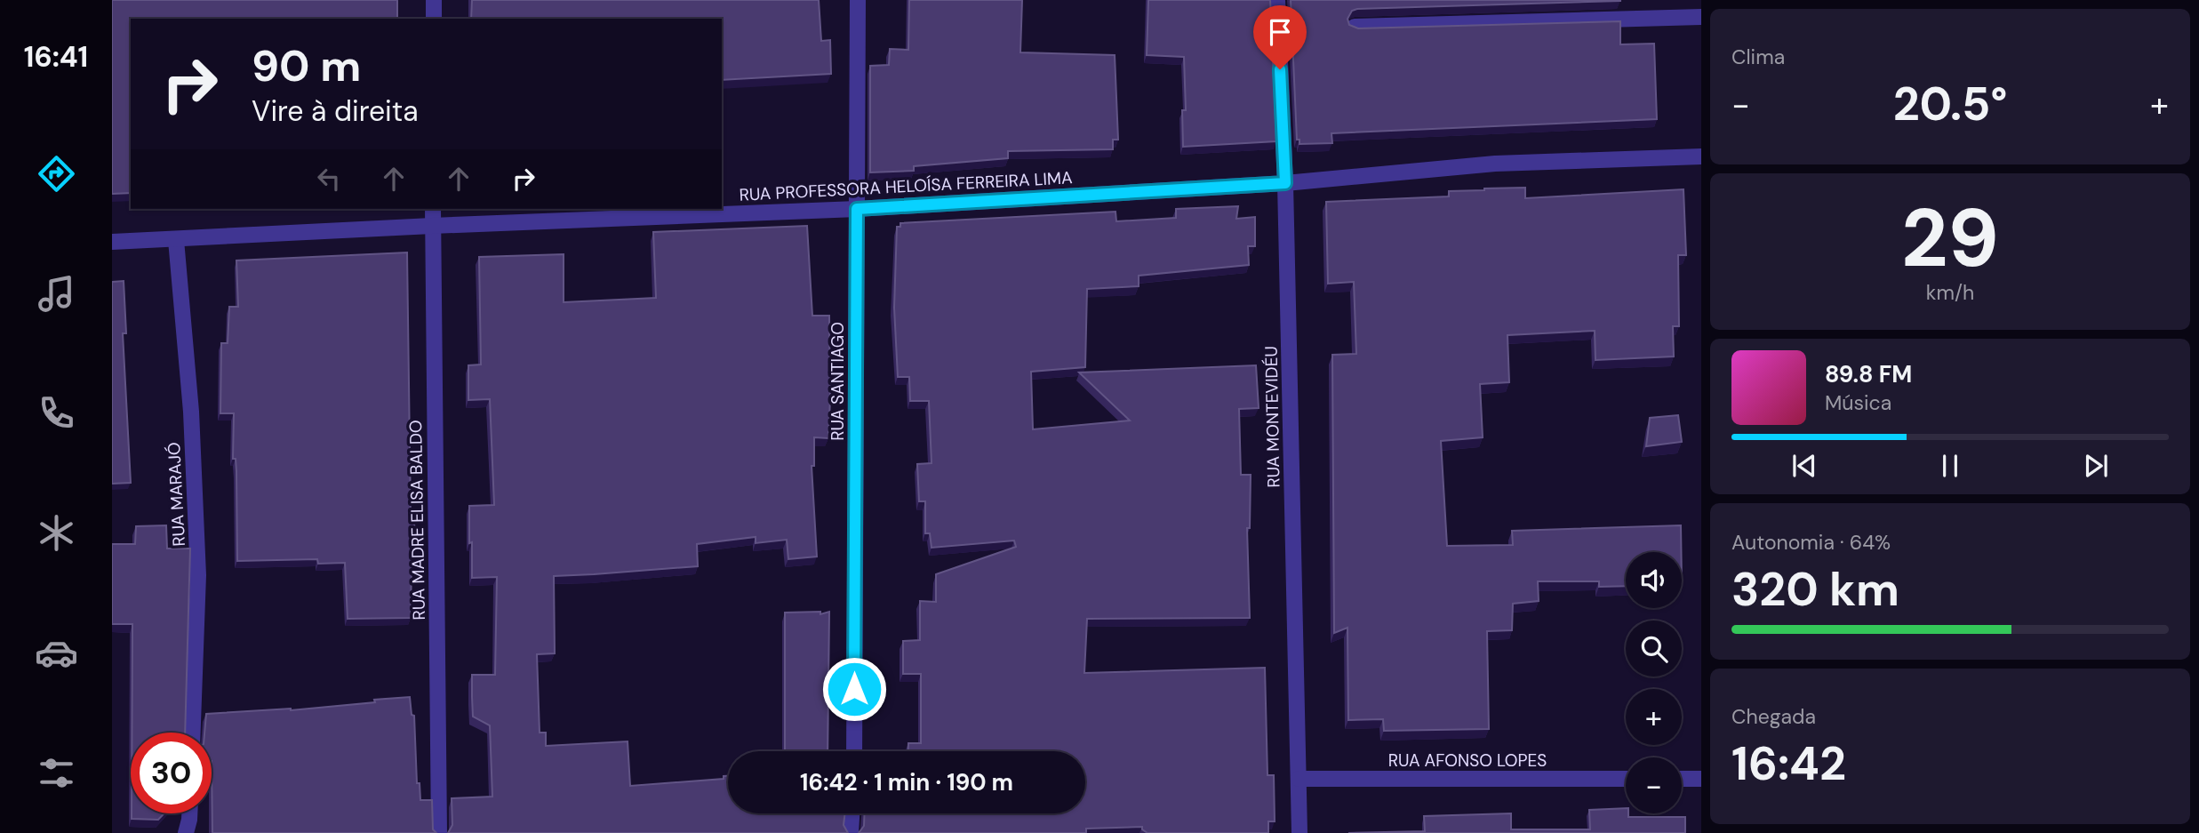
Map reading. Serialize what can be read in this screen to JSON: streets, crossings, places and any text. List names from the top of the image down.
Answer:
{
  "streets": {
    "street": [
      "RUA PROFESSORA HELOÍSA FERREIRA LIMA",
      "RUA SANTIAGO",
      "RUA MONTEVIDÉU",
      "RUA MARAJÓ",
      "RUA MADRE ELISA BALDO",
      "RUA AFONSO LOPES"
    ]
  },
  "crossings": [
    ["RUA PROFESSORA HELOÍSA FERREIRA LIMA", "RUA SANTIAGO"],
    ["RUA PROFESSORA HELOÍSA FERREIRA LIMA", "RUA MONTEVIDÉU"],
    ["RUA PROFESSORA HELOÍSA FERREIRA LIMA", "RUA MARAJÓ"],
    ["RUA PROFESSORA HELOÍSA FERREIRA LIMA", "RUA MADRE ELISA BALDO"],
    ["RUA MONTEVIDÉU", "RUA AFONSO LOPES"]
  ],
  "page": {
    "tabs": "16:41",
    "tile": [
      "Clima",
      ["29", "km/h"],
      ["Autonomia · 64%", "320 km"],
      ["Chegada", "16:42"]
    ],
    "turn": ["90 m", "Vire à direita"],
    "heat": ["−", "20.5°", "+"],
    "song": ["89.8 FM", "Música"],
    "map_buttons": ["+", "−"],
    "limit": "30",
    "trip": "16:42 · 1 min · 190 m"
  }
}
